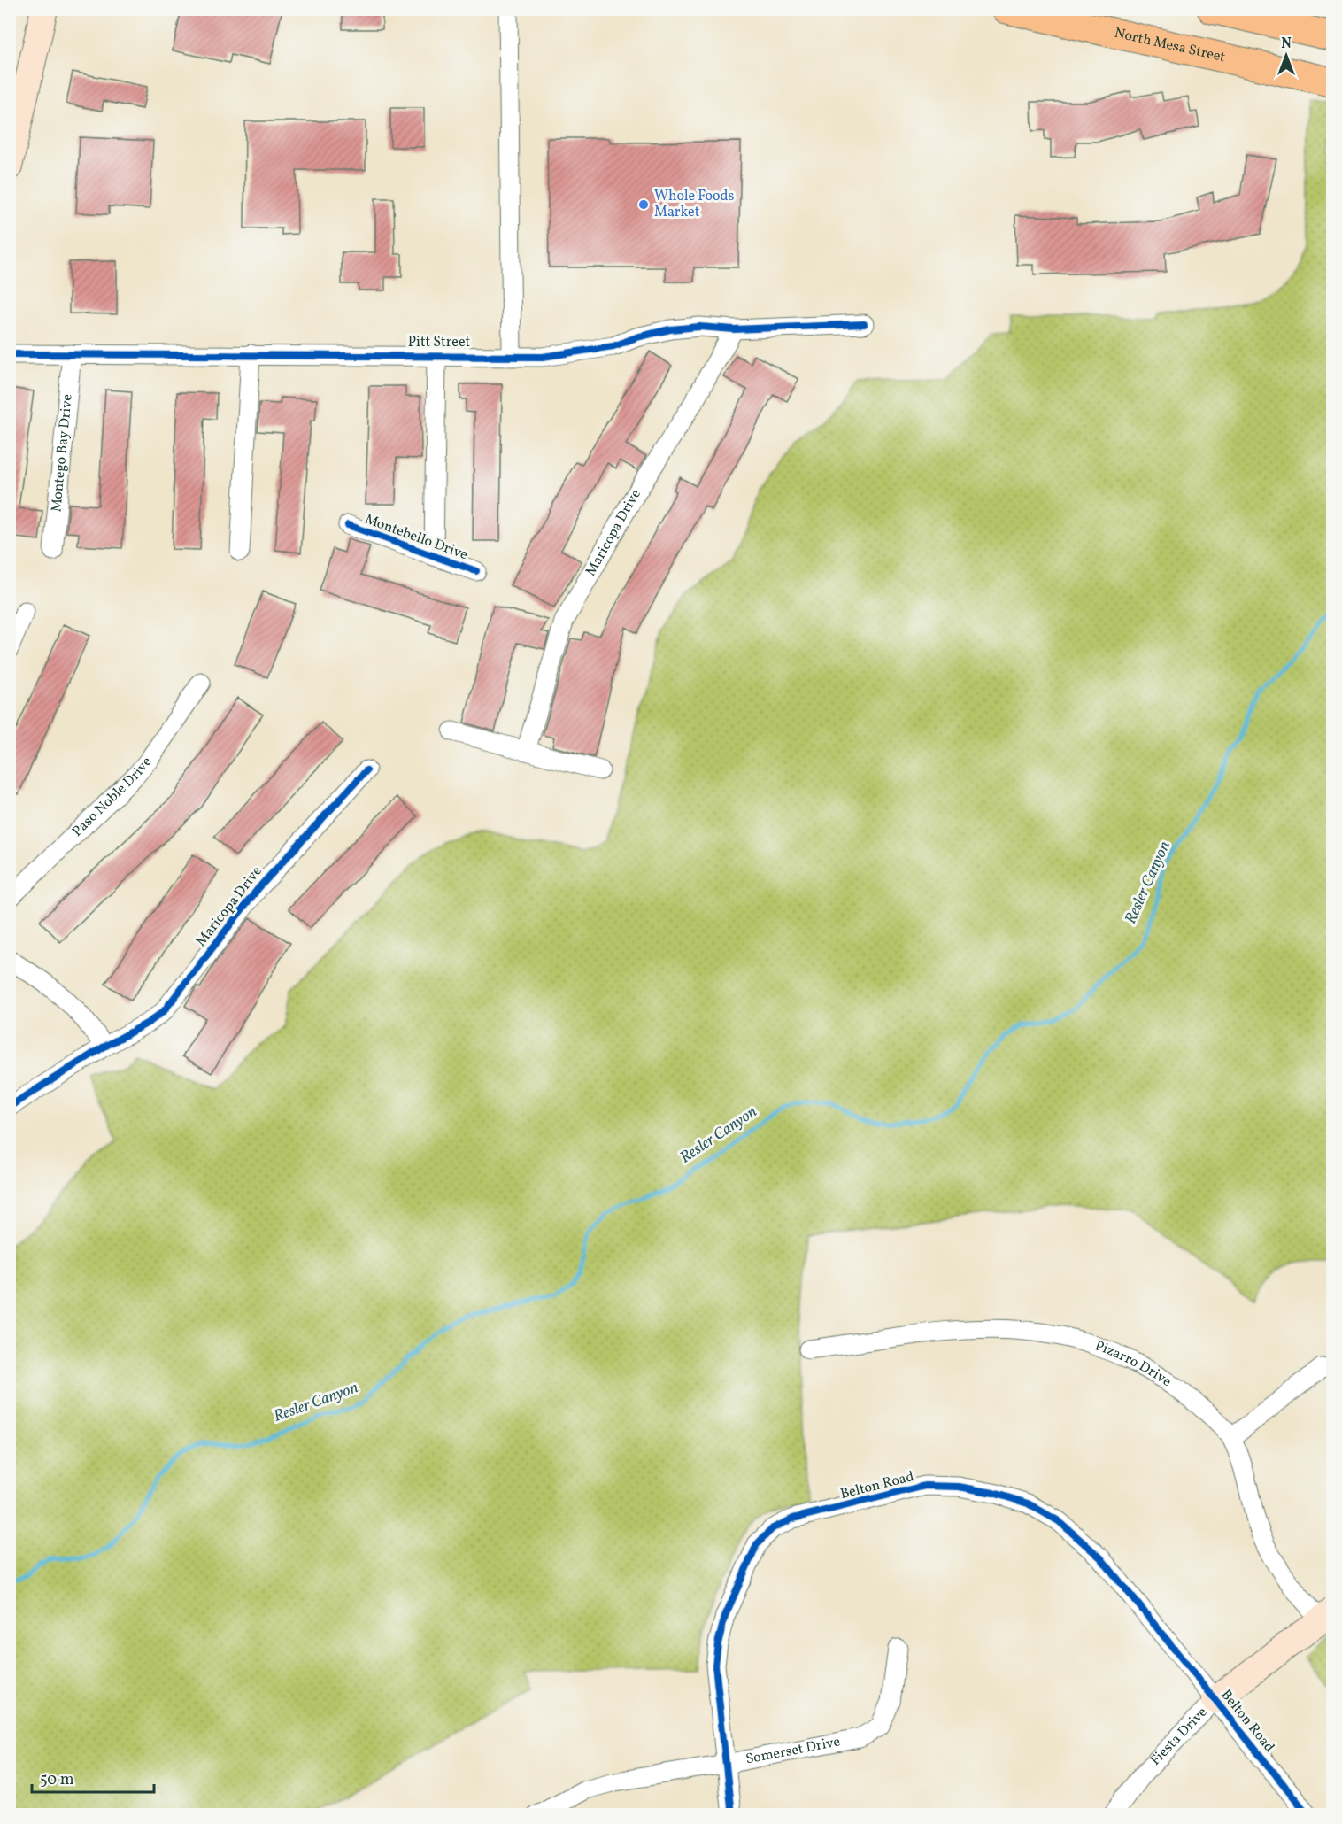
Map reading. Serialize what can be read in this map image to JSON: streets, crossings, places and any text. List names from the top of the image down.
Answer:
{
  "streets": {
    "main road": ["North Mesa Street", "Fiesta Drive"],
    "street": [
      "Pitt Street",
      "Montego Bay Drive",
      "Maricopa Drive",
      "Montebello Drive",
      "Paso Noble Drive",
      "Pizarro Drive",
      "Belton Road",
      "Somerset Drive"
    ]
  },
  "crossings": [
    ["Pitt Street", "Montego Bay Drive"],
    ["Pitt Street", "Maricopa Drive"],
    ["Pitt Street", "Montebello Drive"],
    ["Pizarro Drive", "Fiesta Drive"],
    ["Belton Road", "Fiesta Drive"],
    ["Belton Road", "Somerset Drive"]
  ],
  "water": ["Resler Canyon"],
  "places": ["Whole Foods Market"],
  "scale_bar": "50 m",
  "north": "top"
}
